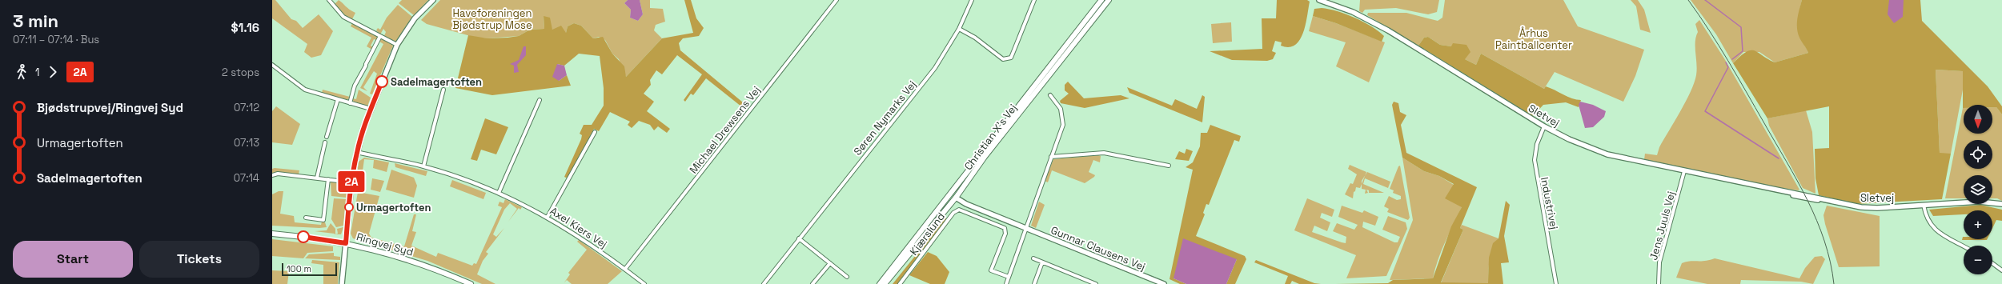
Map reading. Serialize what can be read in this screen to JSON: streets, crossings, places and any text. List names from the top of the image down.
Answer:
{
  "streets": {
    "main road": ["Christian X's Vej", "Ringvej Syd"],
    "street": [
      "Sletvej",
      "Søren Nymarks Vej",
      "Michael Drewsens Vej",
      "Industrivej",
      "Jens Juuls Vej",
      "Axel Kiers Vej",
      "Kjærslund",
      "Gunnar Clausens Vej"
    ]
  },
  "crossings": [
    ["Sletvej", "Industrivej"],
    ["Sletvej", "Jens Juuls Vej"],
    ["Michael Drewsens Vej", "Axel Kiers Vej"],
    ["Christian X's Vej", "Gunnar Clausens Vej"]
  ],
  "parks": ["Haveforeningen Bjødstrup Mose", "Århus Paintballcenter"],
  "places": ["Sadelmagertoften", "Urmagertoften"],
  "lines": ["bus line 2A"],
  "scale_bar": "100 m",
  "north": "bottom",
  "page": {
    "heading": ["3 min", "07:11 – 07:14 · Bus", "$1.16"],
    "on_map": "2A",
    "legs": ["1", "2A", "2 stops"],
    "list": [
      {
        "name": "Bjødstrupvej/Ringvej Syd",
        "value": "07:12"
      },
      {
        "name": "Urmagertoften",
        "value": "07:13"
      },
      {
        "name": "Sadelmagertoften",
        "value": "07:14"
      }
    ],
    "map_buttons": ["+", "−"],
    "buttons": ["Start", "Tickets"],
    "scale": "100 m"
  }
}
